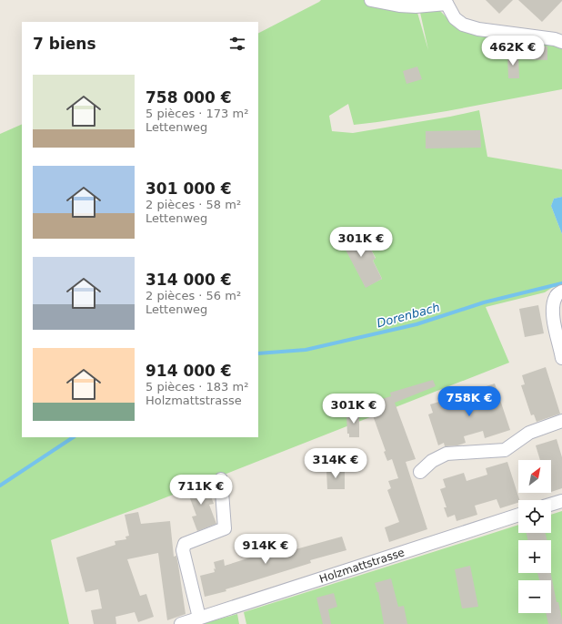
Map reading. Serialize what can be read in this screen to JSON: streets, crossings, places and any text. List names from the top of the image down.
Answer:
{
  "streets": {
    "street": ["Holzmattstrasse"]
  },
  "water": ["Dorenbach"],
  "north": "top right",
  "page": {
    "heading": "7 biens",
    "price": [
      "462K €",
      "301K €",
      "758K €",
      "301K €",
      "314K €",
      "711K €",
      "914K €"
    ],
    "list": [
      {
        "name": "758 000 €",
        "note": "5 pièces · 173 m² · Lettenweg"
      },
      {
        "name": "301 000 €",
        "note": "2 pièces · 58 m² · Lettenweg"
      },
      {
        "name": "314 000 €",
        "note": "2 pièces · 56 m² · Lettenweg"
      },
      {
        "name": "914 000 €",
        "note": "5 pièces · 183 m² · Holzmattstrasse"
      }
    ],
    "map_buttons": ["+", "−"]
  }
}
